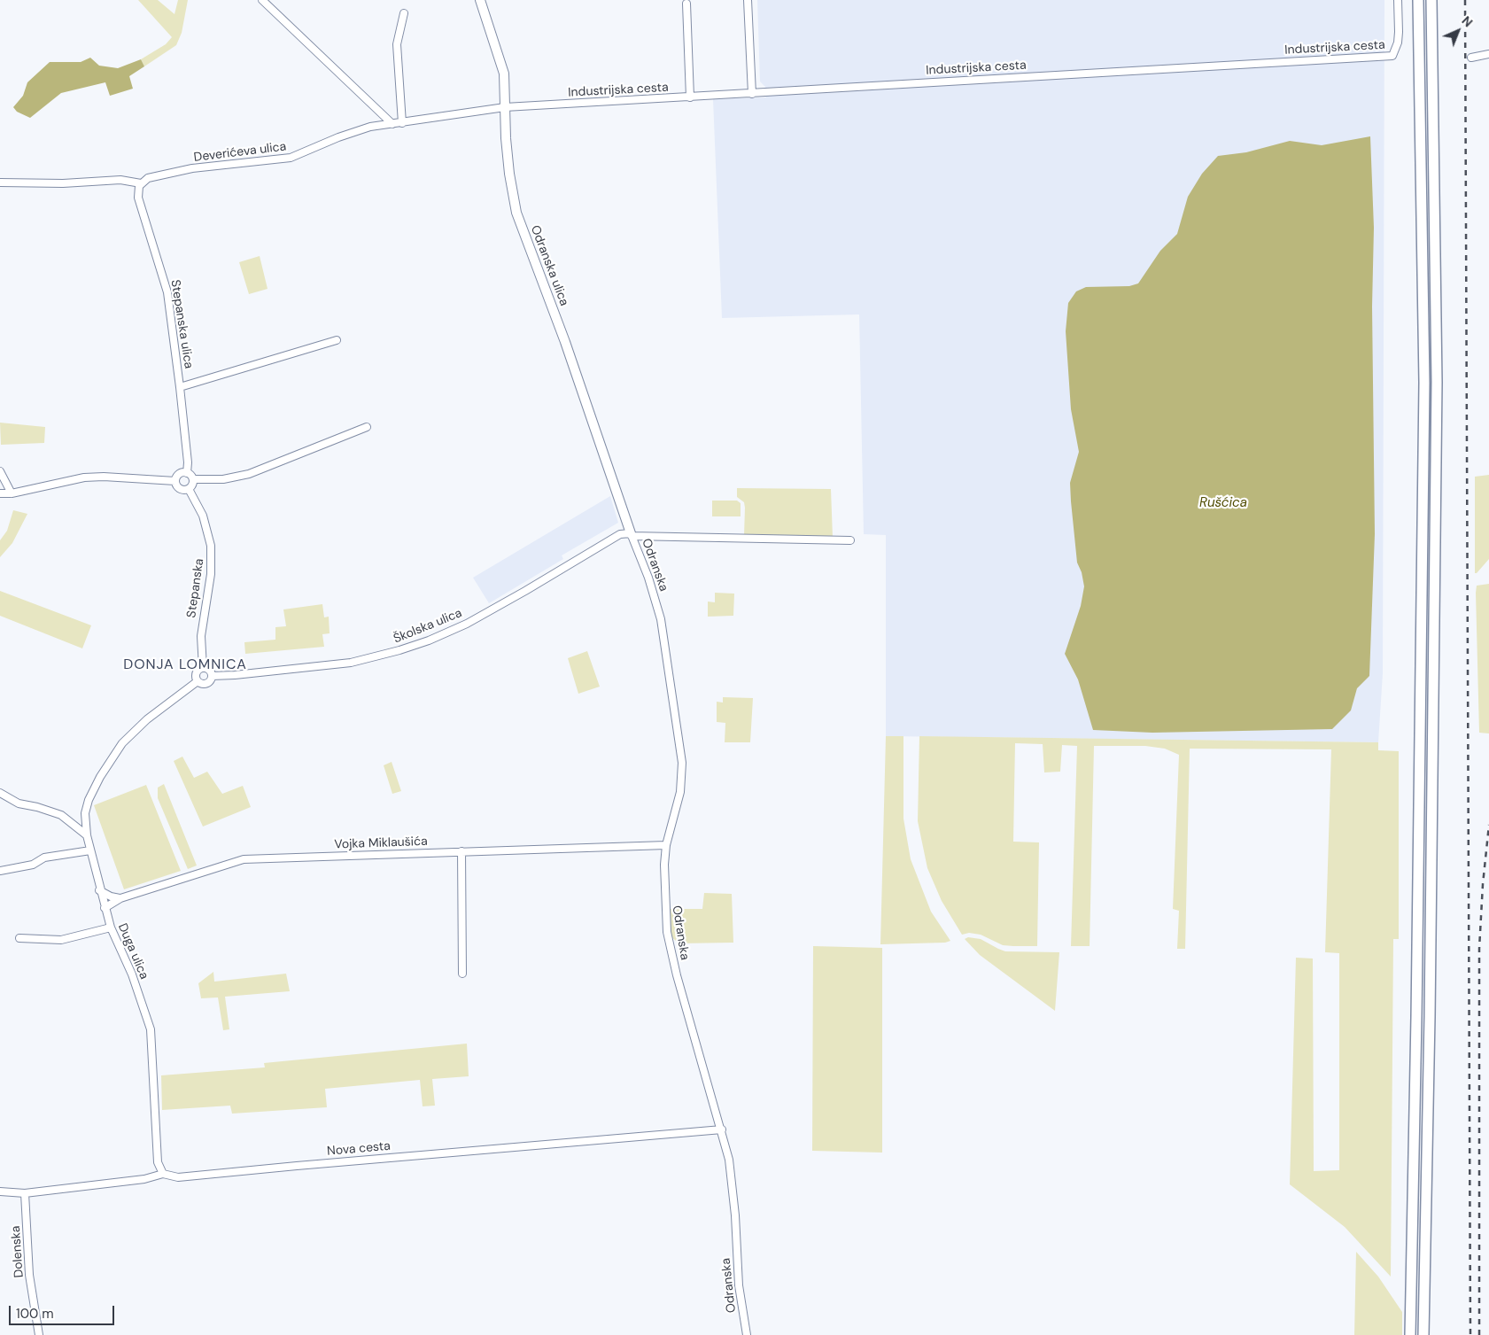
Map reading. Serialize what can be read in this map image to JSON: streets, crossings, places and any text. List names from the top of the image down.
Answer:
{
  "streets": {
    "main road": ["Odranska ulica"],
    "street": [
      "Industrijska cesta",
      "Deverićeva ulica",
      "Stepanska ulica",
      "Odranska",
      "Stepanska",
      "Školska ulica",
      "Vojka Miklaušića",
      "Duga ulica",
      "Nova cesta",
      "Dolenska"
    ]
  },
  "crossings": [
    ["Industrijska cesta", "Deverićeva ulica"],
    ["Industrijska cesta", "Odranska ulica"],
    ["Deverićeva ulica", "Odranska ulica"],
    ["Deverićeva ulica", "Stepanska ulica"],
    ["Odranska ulica", "Odranska"],
    ["Odranska ulica", "Školska ulica"],
    ["Stepanska ulica", "Stepanska"],
    ["Odranska", "Školska ulica"],
    ["Odranska", "Vojka Miklaušića"],
    ["Odranska", "Nova cesta"],
    ["Stepanska", "Školska ulica"],
    ["Školska ulica", "Duga ulica"],
    ["Vojka Miklaušića", "Duga ulica"],
    ["Duga ulica", "Nova cesta"],
    ["Nova cesta", "Dolenska"]
  ],
  "districts": ["DONJA LOMNICA"],
  "water": ["Rušćica"],
  "scale_bar": "100 m",
  "north": "top right"
}
